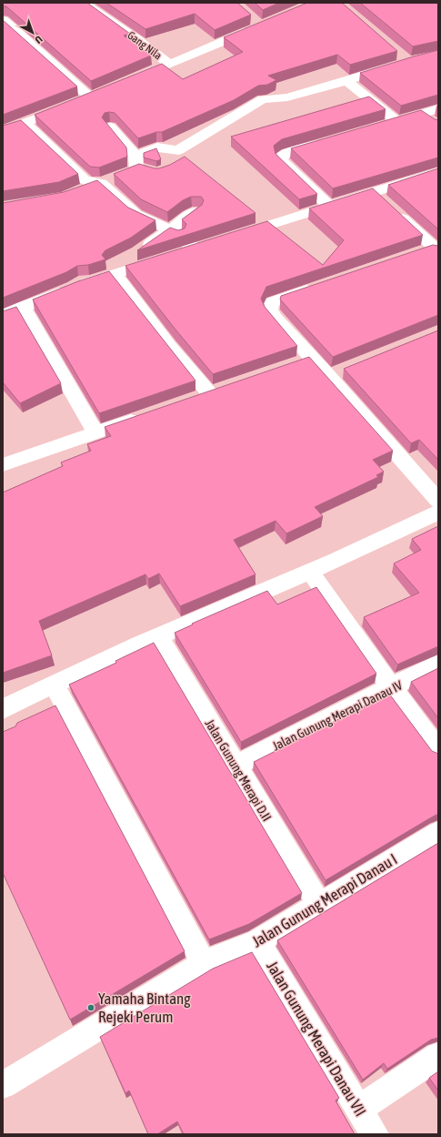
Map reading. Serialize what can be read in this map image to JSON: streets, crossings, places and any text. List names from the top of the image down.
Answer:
{
  "streets": {
    "street": [
      "Gang Nila",
      "Jalan Gunung Merapi Danau IV",
      "Jalan Gunung Merapi D.II",
      "Jalan Gunung Merapi Danau I",
      "Jalan Gunung Merapi Danau VII"
    ]
  },
  "crossings": [
    ["Jalan Gunung Merapi Danau IV", "Jalan Gunung Merapi D.II"],
    ["Jalan Gunung Merapi D.II", "Jalan Gunung Merapi Danau I"],
    ["Jalan Gunung Merapi Danau I", "Jalan Gunung Merapi Danau VII"]
  ],
  "places": ["Yamaha Bintang Rejeki Perum"],
  "north": "bottom right"
}
